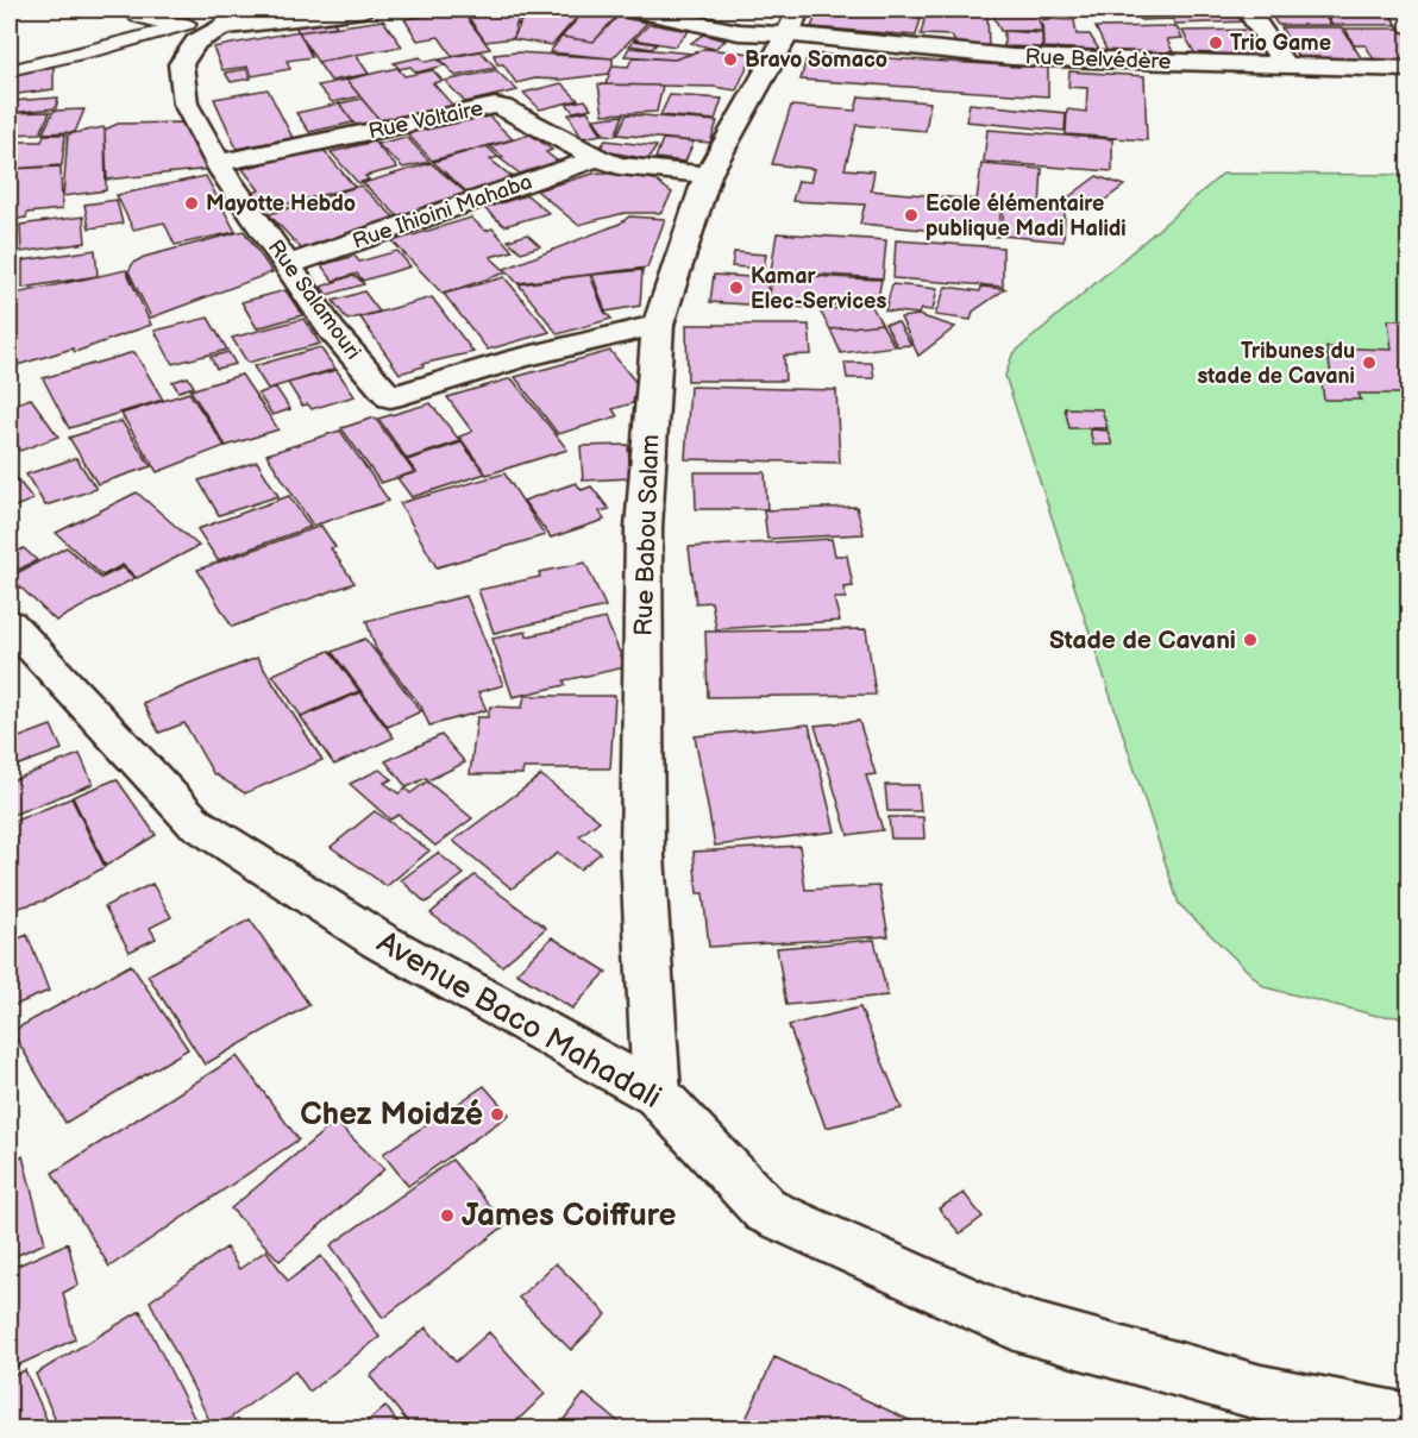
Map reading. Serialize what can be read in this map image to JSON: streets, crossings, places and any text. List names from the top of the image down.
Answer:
{
  "streets": {
    "street": [
      "Rue Belvédère",
      "Rue Voltaire",
      "Rue Ihioini Mahaba",
      "Rue Salamouri",
      "Rue Babou Salam",
      "Avenue Baco Mahadali"
    ]
  },
  "crossings": [
    ["Rue Belvédère", "Rue Babou Salam"],
    ["Rue Voltaire", "Rue Ihioini Mahaba"],
    ["Rue Voltaire", "Rue Salamouri"],
    ["Rue Voltaire", "Rue Babou Salam"],
    ["Rue Ihioini Mahaba", "Rue Salamouri"],
    ["Rue Salamouri", "Rue Babou Salam"],
    ["Rue Babou Salam", "Avenue Baco Mahadali"]
  ],
  "places": [
    "Trio Game",
    "Bravo Somaco",
    "Mayotte Hebdo",
    "Ecole élémentaire publique Madi Halidi",
    "Kamar Elec-Services",
    "Tribunes du stade de Cavani",
    "Stade de Cavani",
    "Chez Moidzé",
    "James Coiffure"
  ]
}
